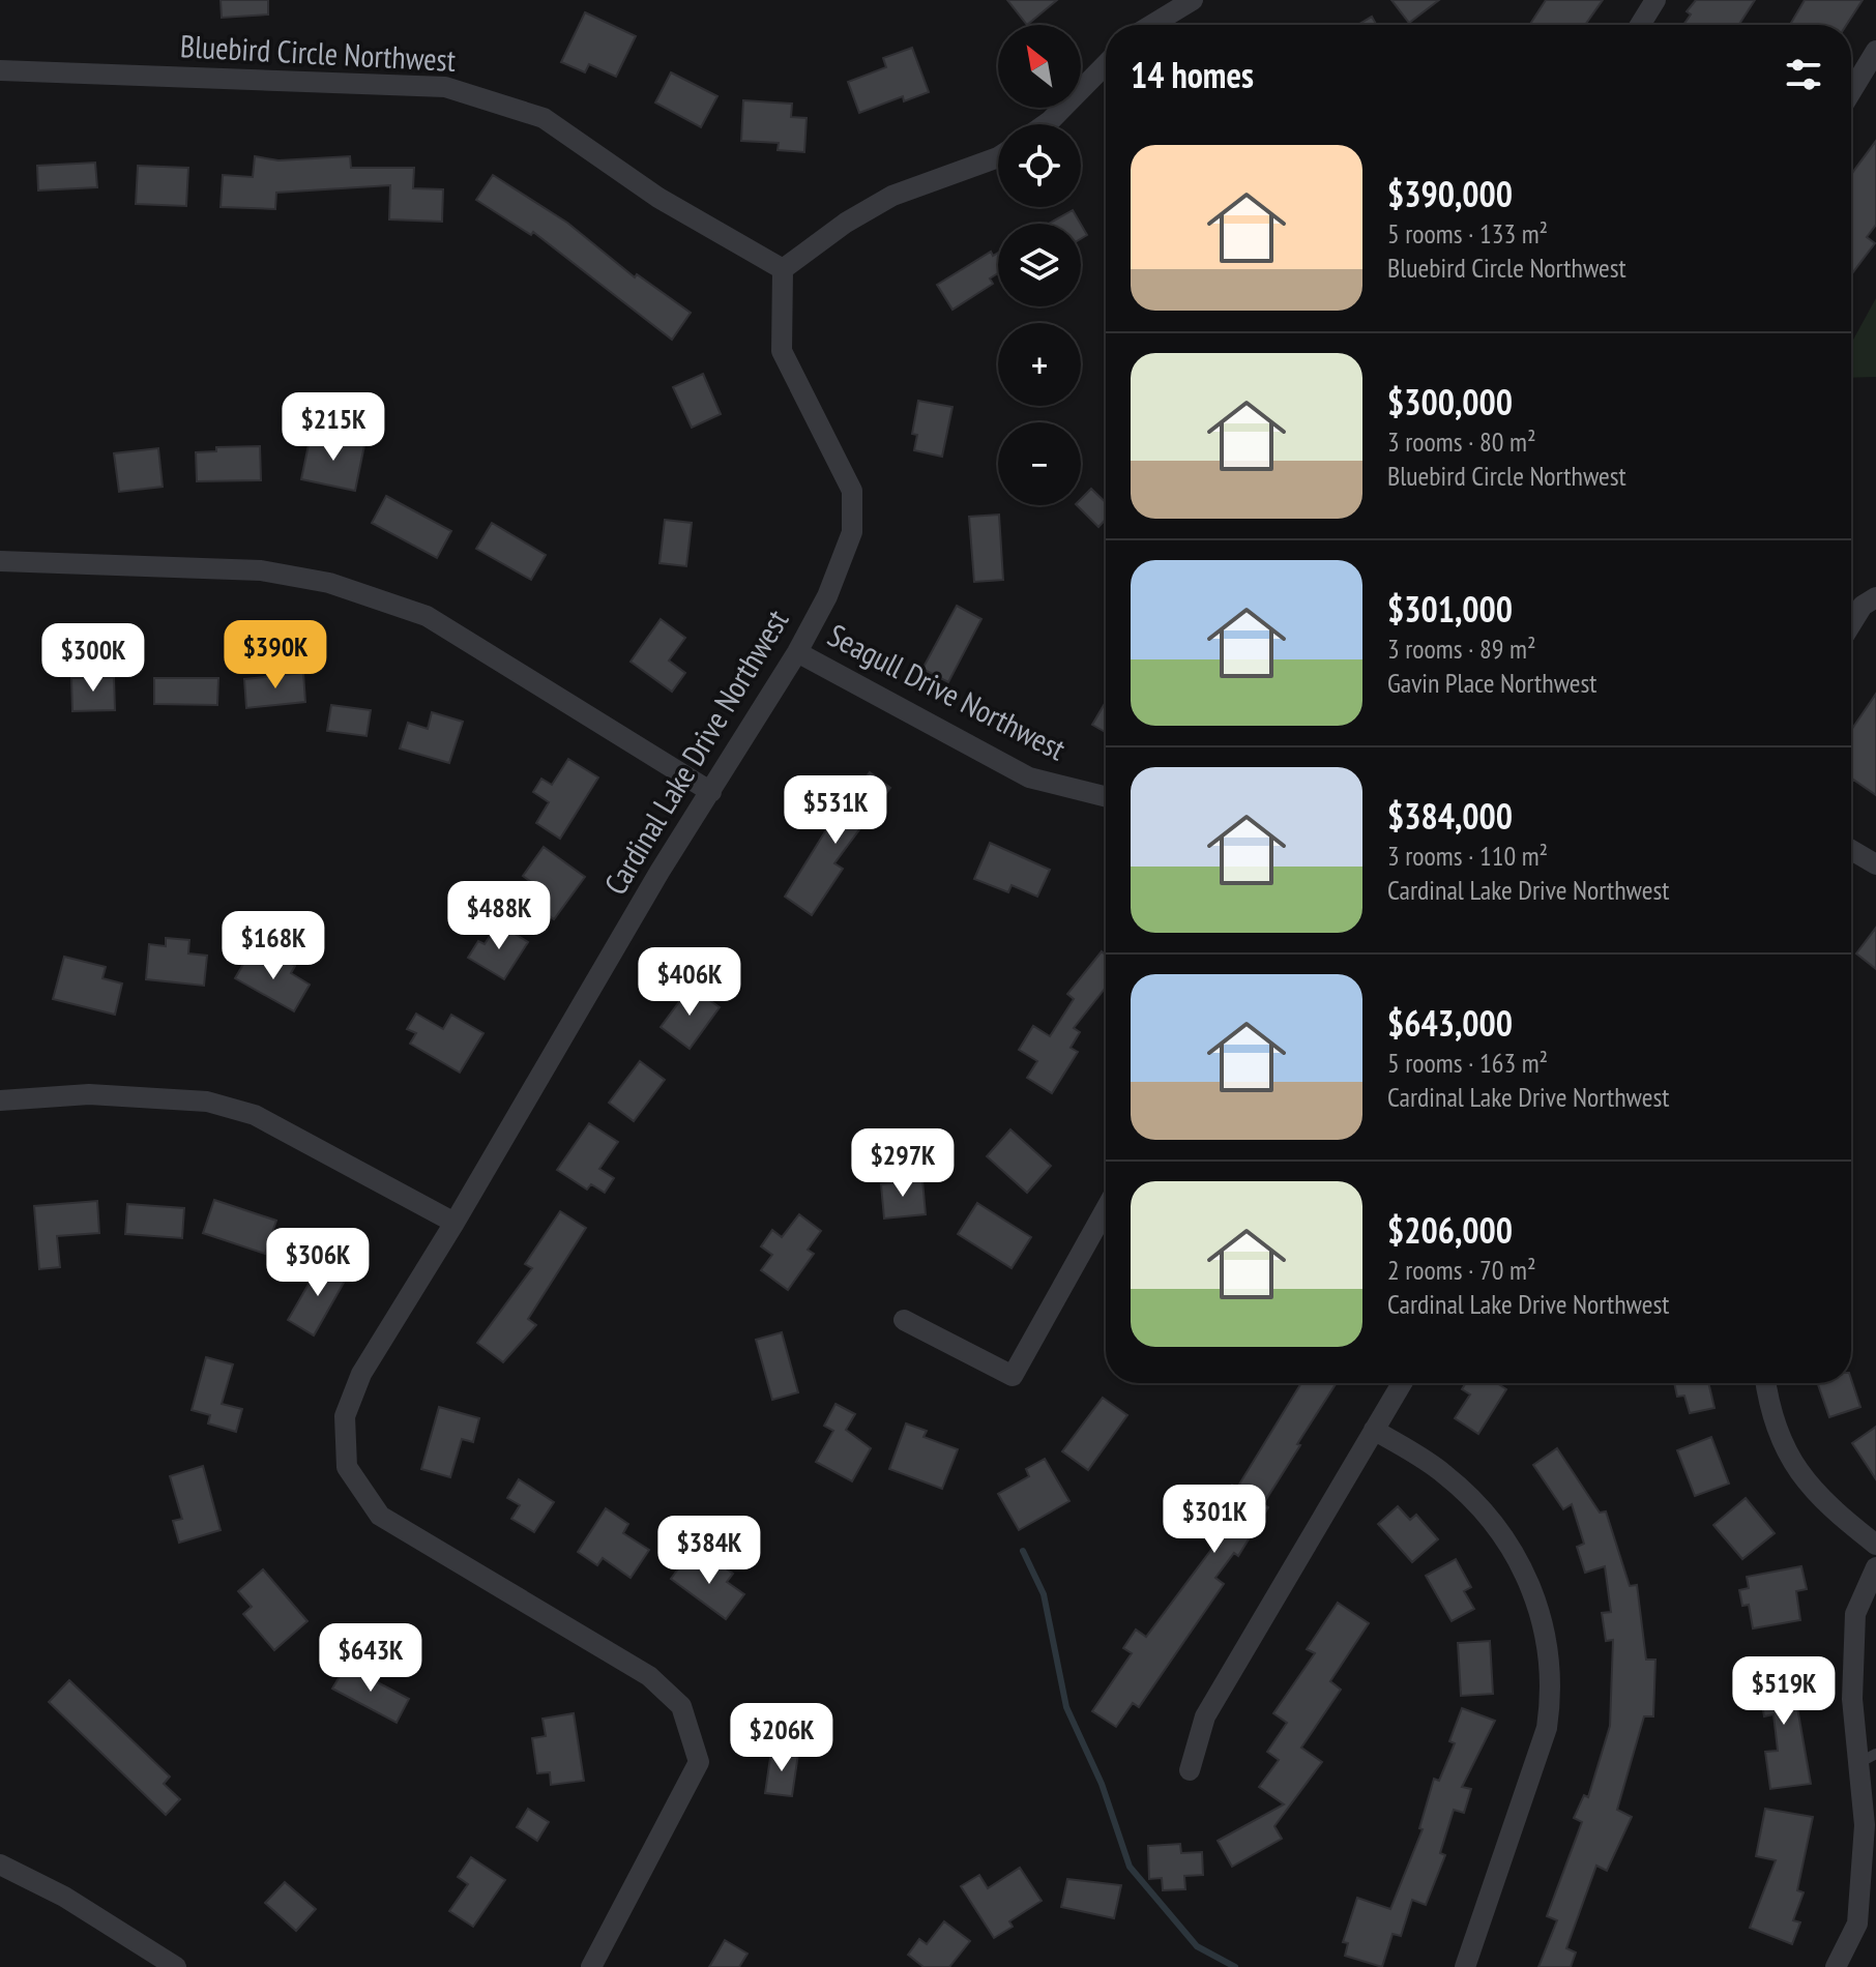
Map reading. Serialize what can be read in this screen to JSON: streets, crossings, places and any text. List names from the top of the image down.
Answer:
{
  "streets": {
    "street": ["Bluebird Circle Northwest", "Seagull Drive Northwest", "Cardinal Lake Drive Northwest"]
  },
  "crossings": [
    ["Bluebird Circle Northwest", "Cardinal Lake Drive Northwest"],
    ["Seagull Drive Northwest", "Cardinal Lake Drive Northwest"]
  ],
  "north": "top left",
  "page": {
    "map_buttons": ["+", "−"],
    "heading": "14 homes",
    "list": [
      {
        "name": "$390,000",
        "note": "5 rooms · 133 m² · Bluebird Circle Northwest"
      },
      {
        "name": "$300,000",
        "note": "3 rooms · 80 m² · Bluebird Circle Northwest"
      },
      {
        "name": "$301,000",
        "note": "3 rooms · 89 m² · Gavin Place Northwest"
      },
      {
        "name": "$384,000",
        "note": "3 rooms · 110 m² · Cardinal Lake Drive Northwest"
      },
      {
        "name": "$643,000",
        "note": "5 rooms · 163 m² · Cardinal Lake Drive Northwest"
      },
      {
        "name": "$206,000",
        "note": "2 rooms · 70 m² · Cardinal Lake Drive Northwest"
      }
    ],
    "price": [
      "$215K",
      "$390K",
      "$300K",
      "$531K",
      "$488K",
      "$168K",
      "$406K",
      "$297K",
      "$306K",
      "$301K",
      "$384K",
      "$643K",
      "$519K",
      "$206K"
    ]
  }
}
